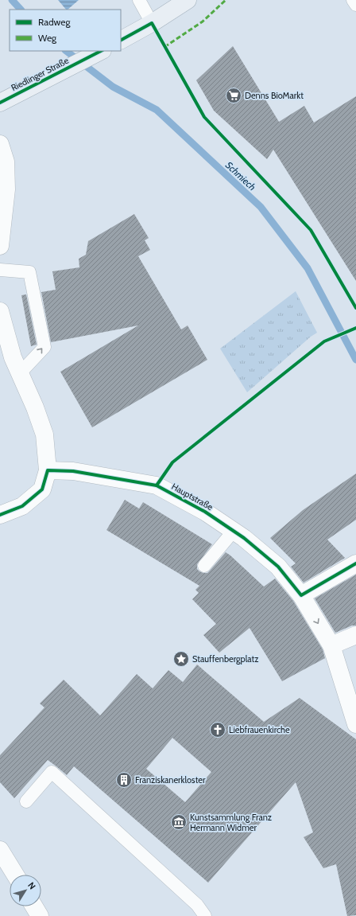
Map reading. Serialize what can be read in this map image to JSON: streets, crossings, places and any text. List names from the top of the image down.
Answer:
{
  "streets": {
    "main road": ["Riedlinger Straße"],
    "street": ["Hauptstraße"]
  },
  "water": ["Schmiech"],
  "places": {
    "supermarket": ["Denns BioMarkt"],
    "place": ["Stauffenbergplatz"],
    "church": ["Liebfrauenkirche"],
    "building": ["Franziskanerkloster"],
    "museum": ["Kunstsammlung Franz Hermann Widmer"]
  },
  "legend": ["Radweg", "Weg"],
  "north": "top right"
}
